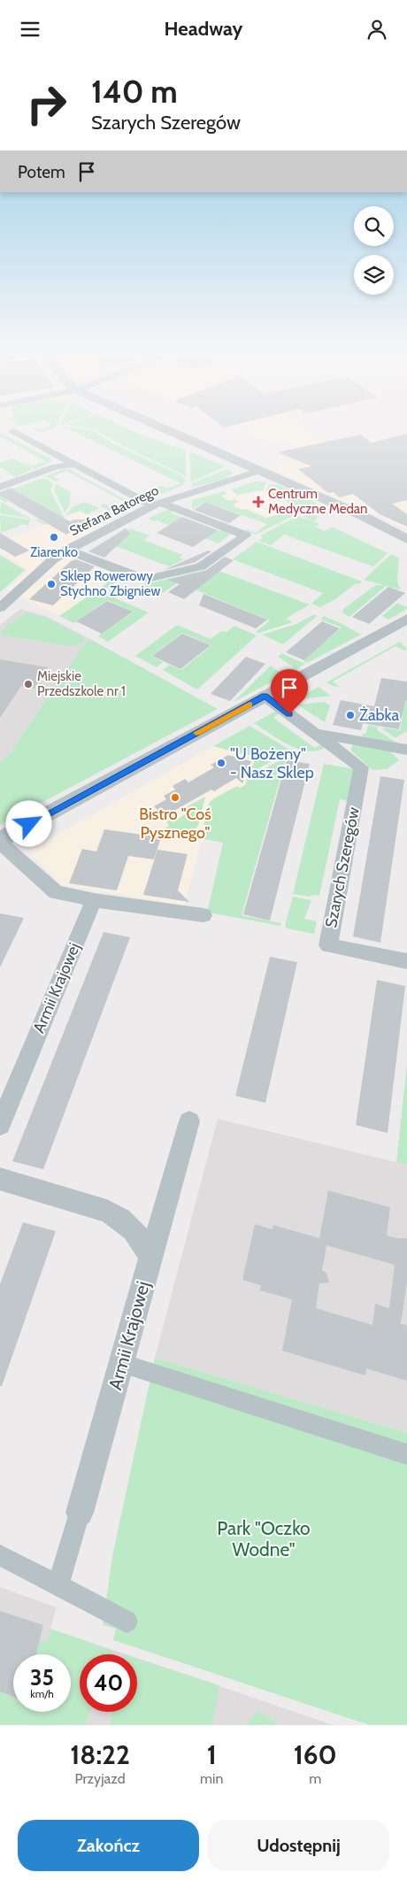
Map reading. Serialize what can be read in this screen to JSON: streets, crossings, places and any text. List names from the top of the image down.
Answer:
{
  "streets": {
    "street": ["Stefana Batorego", "Szarych Szeregów", "Armii Krajowej"]
  },
  "parks": ["Park \"Oczko Wodne\""],
  "places": {
    "health": ["Centrum Medyczne Medan"],
    "other": [
      "Ziarenko",
      "Sklep Rowerowy Stychno Zbigniew",
      "Miejskie Przedszkole nr 1",
      "Żabka",
      "\"U Bożeny\" - Nasz Sklep",
      "Bistro \"Coś Pysznego\""
    ]
  },
  "page": {
    "header": "Headway",
    "turn": ["140 m", "Szarych Szeregów"],
    "then": "Potem",
    "speed": "35 km/h",
    "limit": "40",
    "eta": [
      "18:22",
      "Przyjazd",
      "1",
      "min",
      "160",
      "m"
    ],
    "buttons": ["Zakończ", "Udostępnij"]
  }
}
